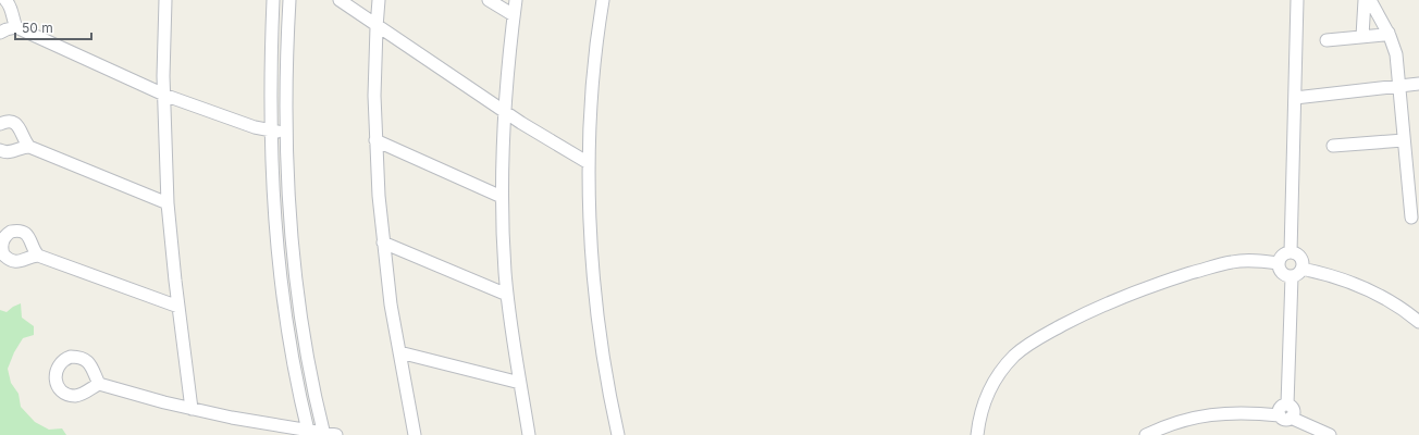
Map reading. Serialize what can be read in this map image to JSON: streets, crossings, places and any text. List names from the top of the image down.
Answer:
{
  "scale_bar": "50 m"
}
